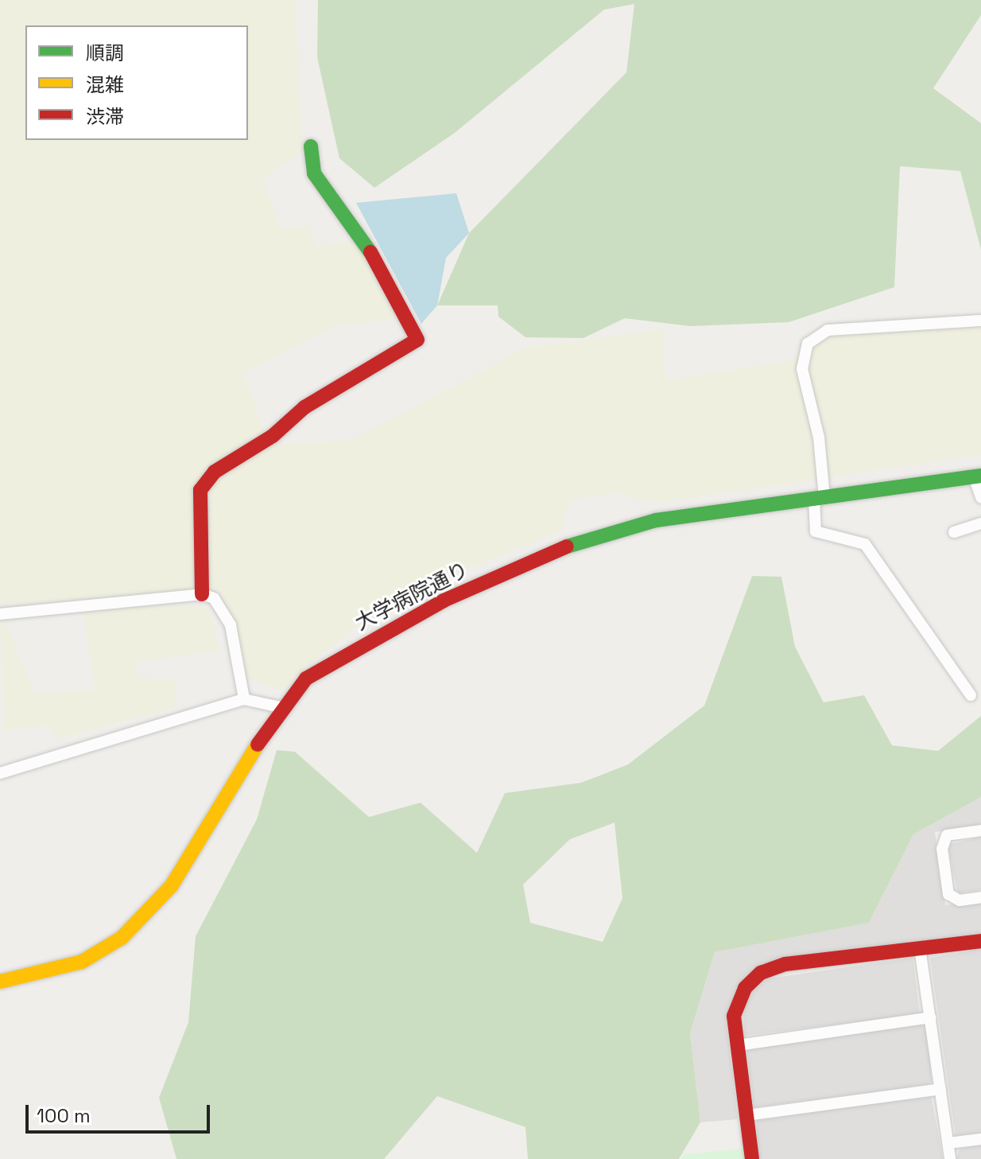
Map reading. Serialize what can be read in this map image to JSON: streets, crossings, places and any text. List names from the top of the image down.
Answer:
{
  "streets": {
    "street": ["大学病院通り"]
  },
  "legend": ["順調", "混雑", "渋滞"],
  "scale_bar": "100 m"
}
